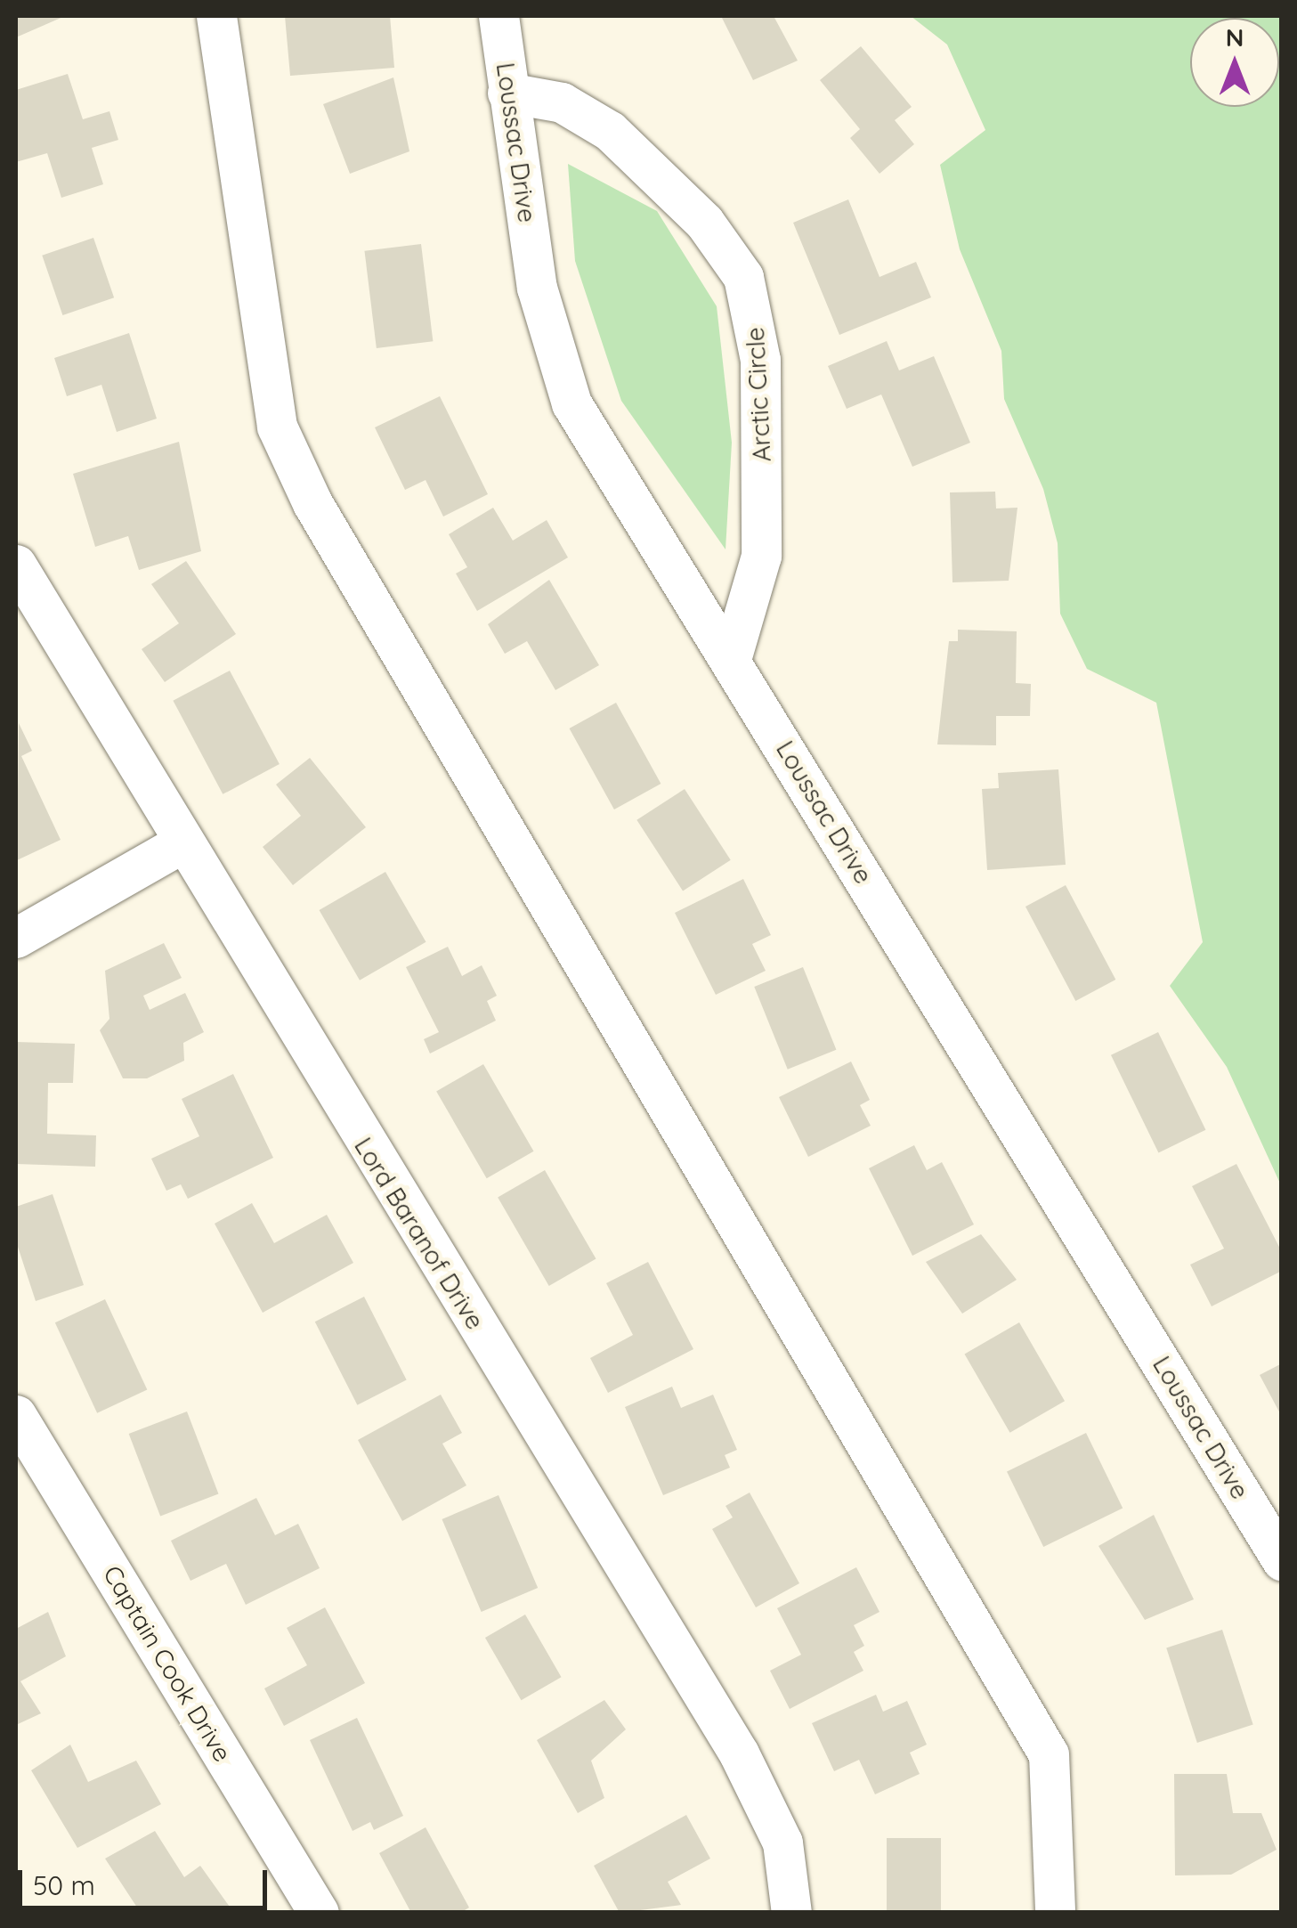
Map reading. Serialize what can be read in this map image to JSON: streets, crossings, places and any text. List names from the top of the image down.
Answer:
{
  "streets": {
    "street": [
      "Loussac Drive",
      "Arctic Circle",
      "Lord Baranof Drive",
      "Captain Cook Drive"
    ]
  },
  "crossings": [
    ["Loussac Drive", "Arctic Circle"]
  ],
  "scale_bar": "50 m",
  "north": "top"
}
